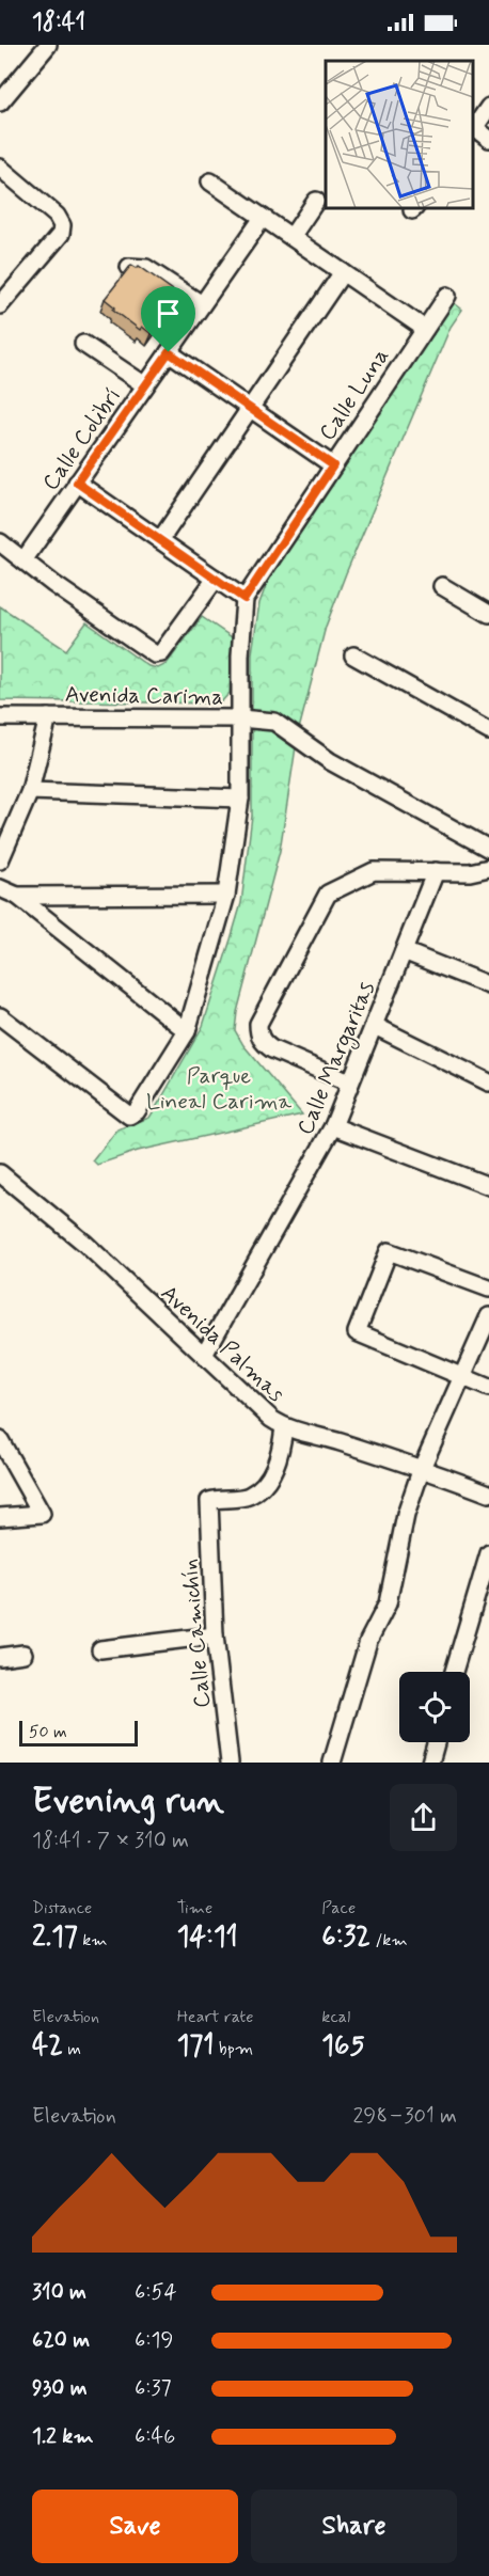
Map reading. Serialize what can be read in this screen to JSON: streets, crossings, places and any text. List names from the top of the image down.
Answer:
{
  "streets": {
    "street": [
      "Calle Luna",
      "Calle Colibrí",
      "Avenida Carima",
      "Calle Margaritas",
      "Avenida Palmas",
      "Calle Camichín"
    ]
  },
  "crossings": [
    ["Calle Luna", "Avenida Carima"],
    ["Calle Margaritas", "Avenida Palmas"],
    ["Avenida Palmas", "Calle Camichín"]
  ],
  "parks": ["Parque Lineal Carima"],
  "scale_bar": "50 m",
  "page": {
    "status": "18:41",
    "scale": "50 m",
    "heading": ["Evening run", "18:41 · 7 × 310 m"],
    "stats": [
      ["Distance", "2.17 km"],
      ["Time", "14:11"],
      ["Pace", "6:32 /km"],
      ["Elevation", "42 m"],
      ["Heart rate", "171 bpm"],
      ["kcal", "165"]
    ],
    "chart": ["Elevation", "298–301 m"],
    "list": [
      {
        "name": "310 m",
        "note": "6:54"
      },
      {
        "name": "620 m",
        "note": "6:19"
      },
      {
        "name": "930 m",
        "note": "6:37"
      },
      {
        "name": "1.2 km",
        "note": "6:46"
      }
    ],
    "buttons": ["Save", "Share"]
  }
}
